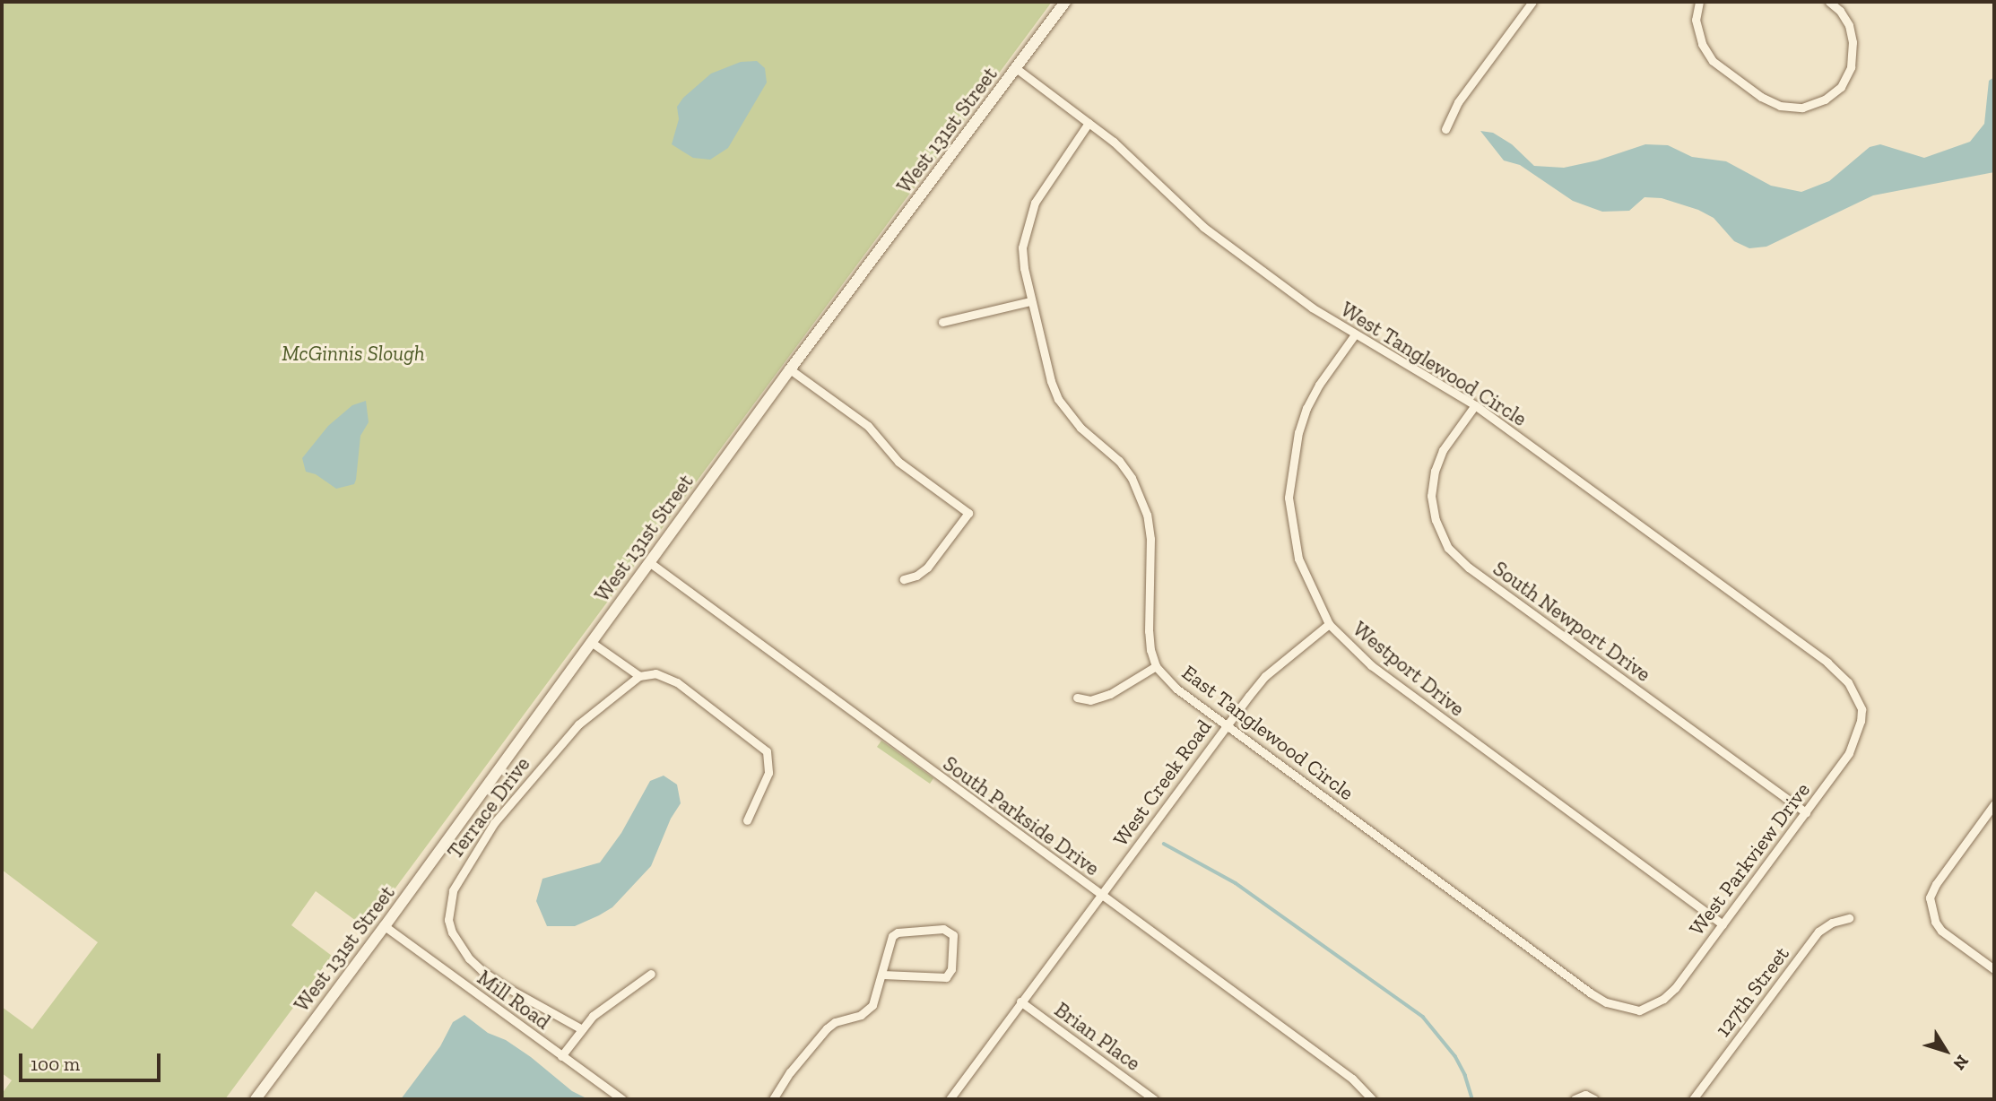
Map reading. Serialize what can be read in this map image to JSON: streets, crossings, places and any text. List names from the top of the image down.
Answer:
{
  "streets": {
    "street": [
      "West 131st Street",
      "West Tanglewood Circle",
      "South Newport Drive",
      "Westport Drive",
      "East Tanglewood Circle",
      "West Creek Road",
      "Terrace Drive",
      "South Parkside Drive",
      "West Parkview Drive",
      "127th Street",
      "Mill Road",
      "Brian Place"
    ]
  },
  "crossings": [
    ["West 131st Street", "West Tanglewood Circle"],
    ["West 131st Street", "South Parkside Drive"],
    ["West 131st Street", "Mill Road"],
    ["West Tanglewood Circle", "South Newport Drive"],
    ["West Tanglewood Circle", "Westport Drive"],
    ["West Tanglewood Circle", "East Tanglewood Circle"],
    ["West Tanglewood Circle", "West Parkview Drive"],
    ["South Newport Drive", "West Parkview Drive"],
    ["Westport Drive", "West Creek Road"],
    ["Westport Drive", "West Parkview Drive"],
    ["East Tanglewood Circle", "West Creek Road"],
    ["East Tanglewood Circle", "West Parkview Drive"],
    ["West Creek Road", "South Parkside Drive"],
    ["West Creek Road", "Brian Place"]
  ],
  "parks": ["McGinnis Slough"],
  "scale_bar": "100 m",
  "north": "bottom right"
}
